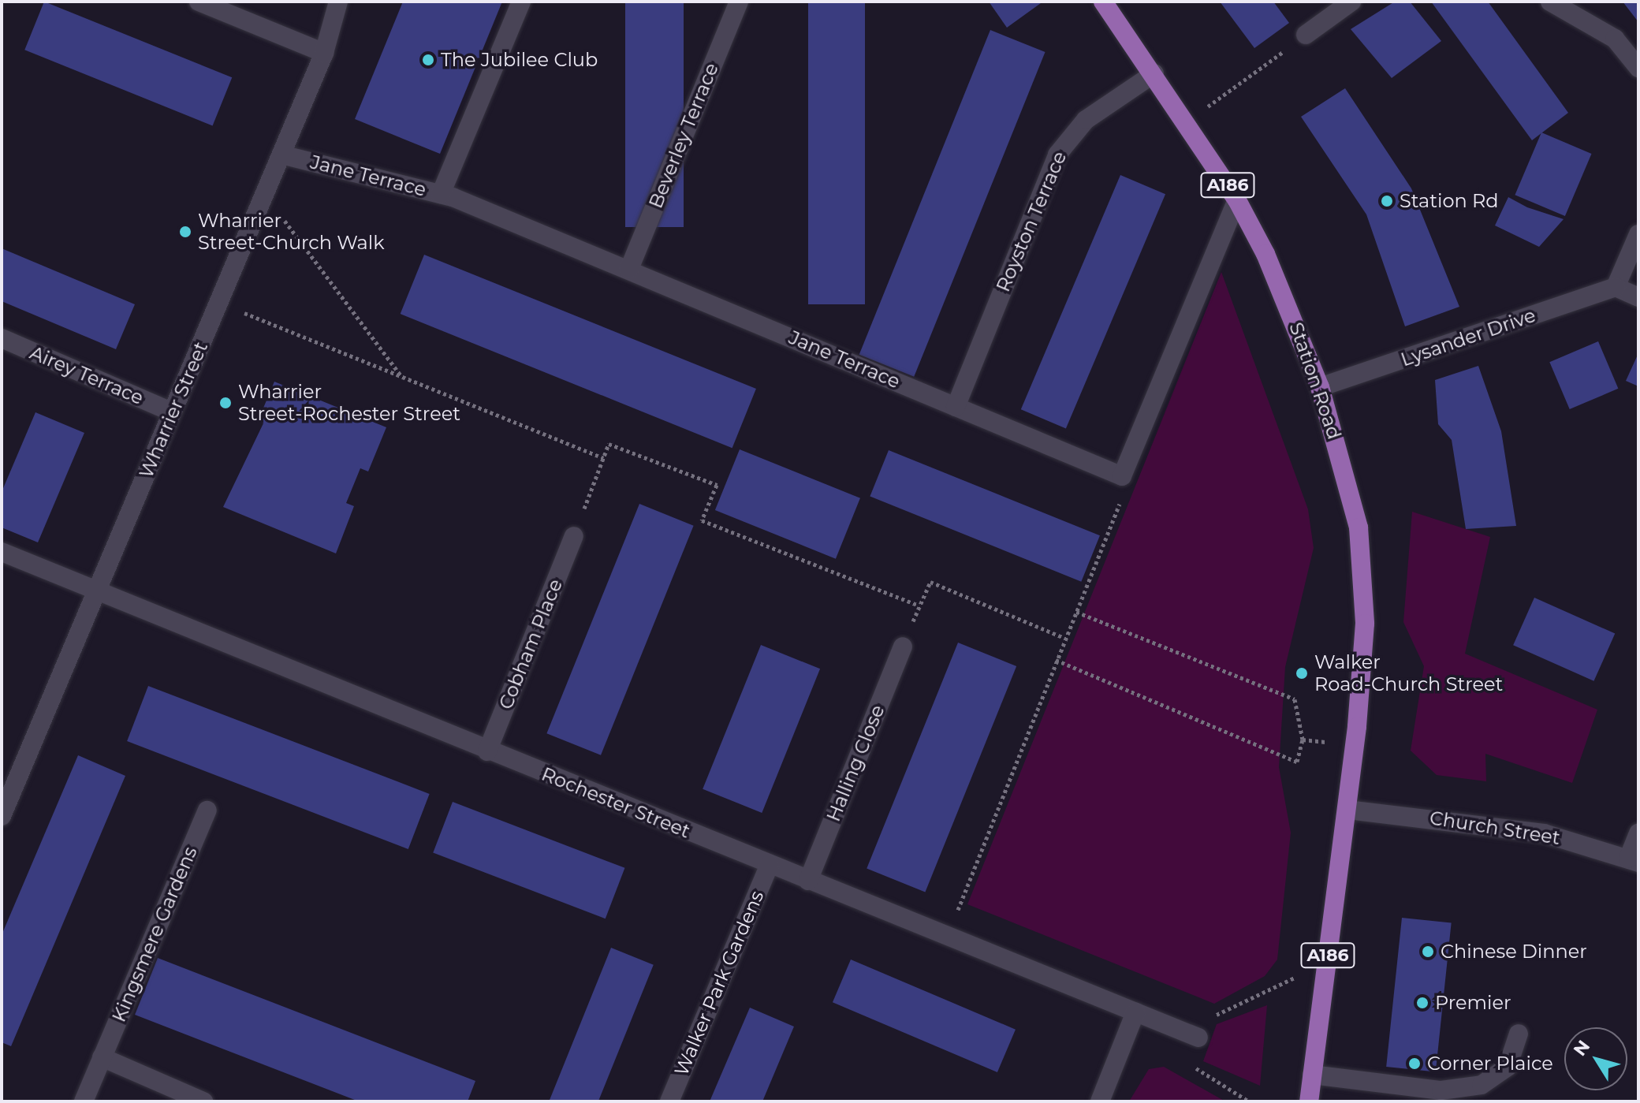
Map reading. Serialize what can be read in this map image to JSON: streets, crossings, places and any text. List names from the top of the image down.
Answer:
{
  "streets": {
    "main road": ["A186", "Station Road"],
    "street": [
      "Beverley Terrace",
      "Jane Terrace",
      "Royston Terrace",
      "Lysander Drive",
      "Airey Terrace",
      "Wharrier Street",
      "Cobham Place",
      "Halling Close",
      "Rochester Street",
      "Church Street",
      "Kingsmere Gardens",
      "Walker Park Gardens"
    ]
  },
  "crossings": [
    ["Beverley Terrace", "Jane Terrace"],
    ["Jane Terrace", "Royston Terrace"],
    ["Jane Terrace", "Wharrier Street"],
    ["A186", "Station Road"],
    ["A186", "Church Street"],
    ["Royston Terrace", "Station Road"],
    ["Lysander Drive", "Station Road"],
    ["Airey Terrace", "Wharrier Street"],
    ["Station Road", "Church Street"],
    ["Wharrier Street", "Rochester Street"],
    ["Cobham Place", "Rochester Street"],
    ["Halling Close", "Rochester Street"],
    ["Rochester Street", "Walker Park Gardens"]
  ],
  "places": [
    "The Jubilee Club",
    "Station Rd",
    "Wharrier Street-Church Walk",
    "Wharrier Street-Rochester Street",
    "Walker Road-Church Street",
    "Chinese Dinner",
    "Premier",
    "Corner Plaice"
  ],
  "north": "top left"
}
